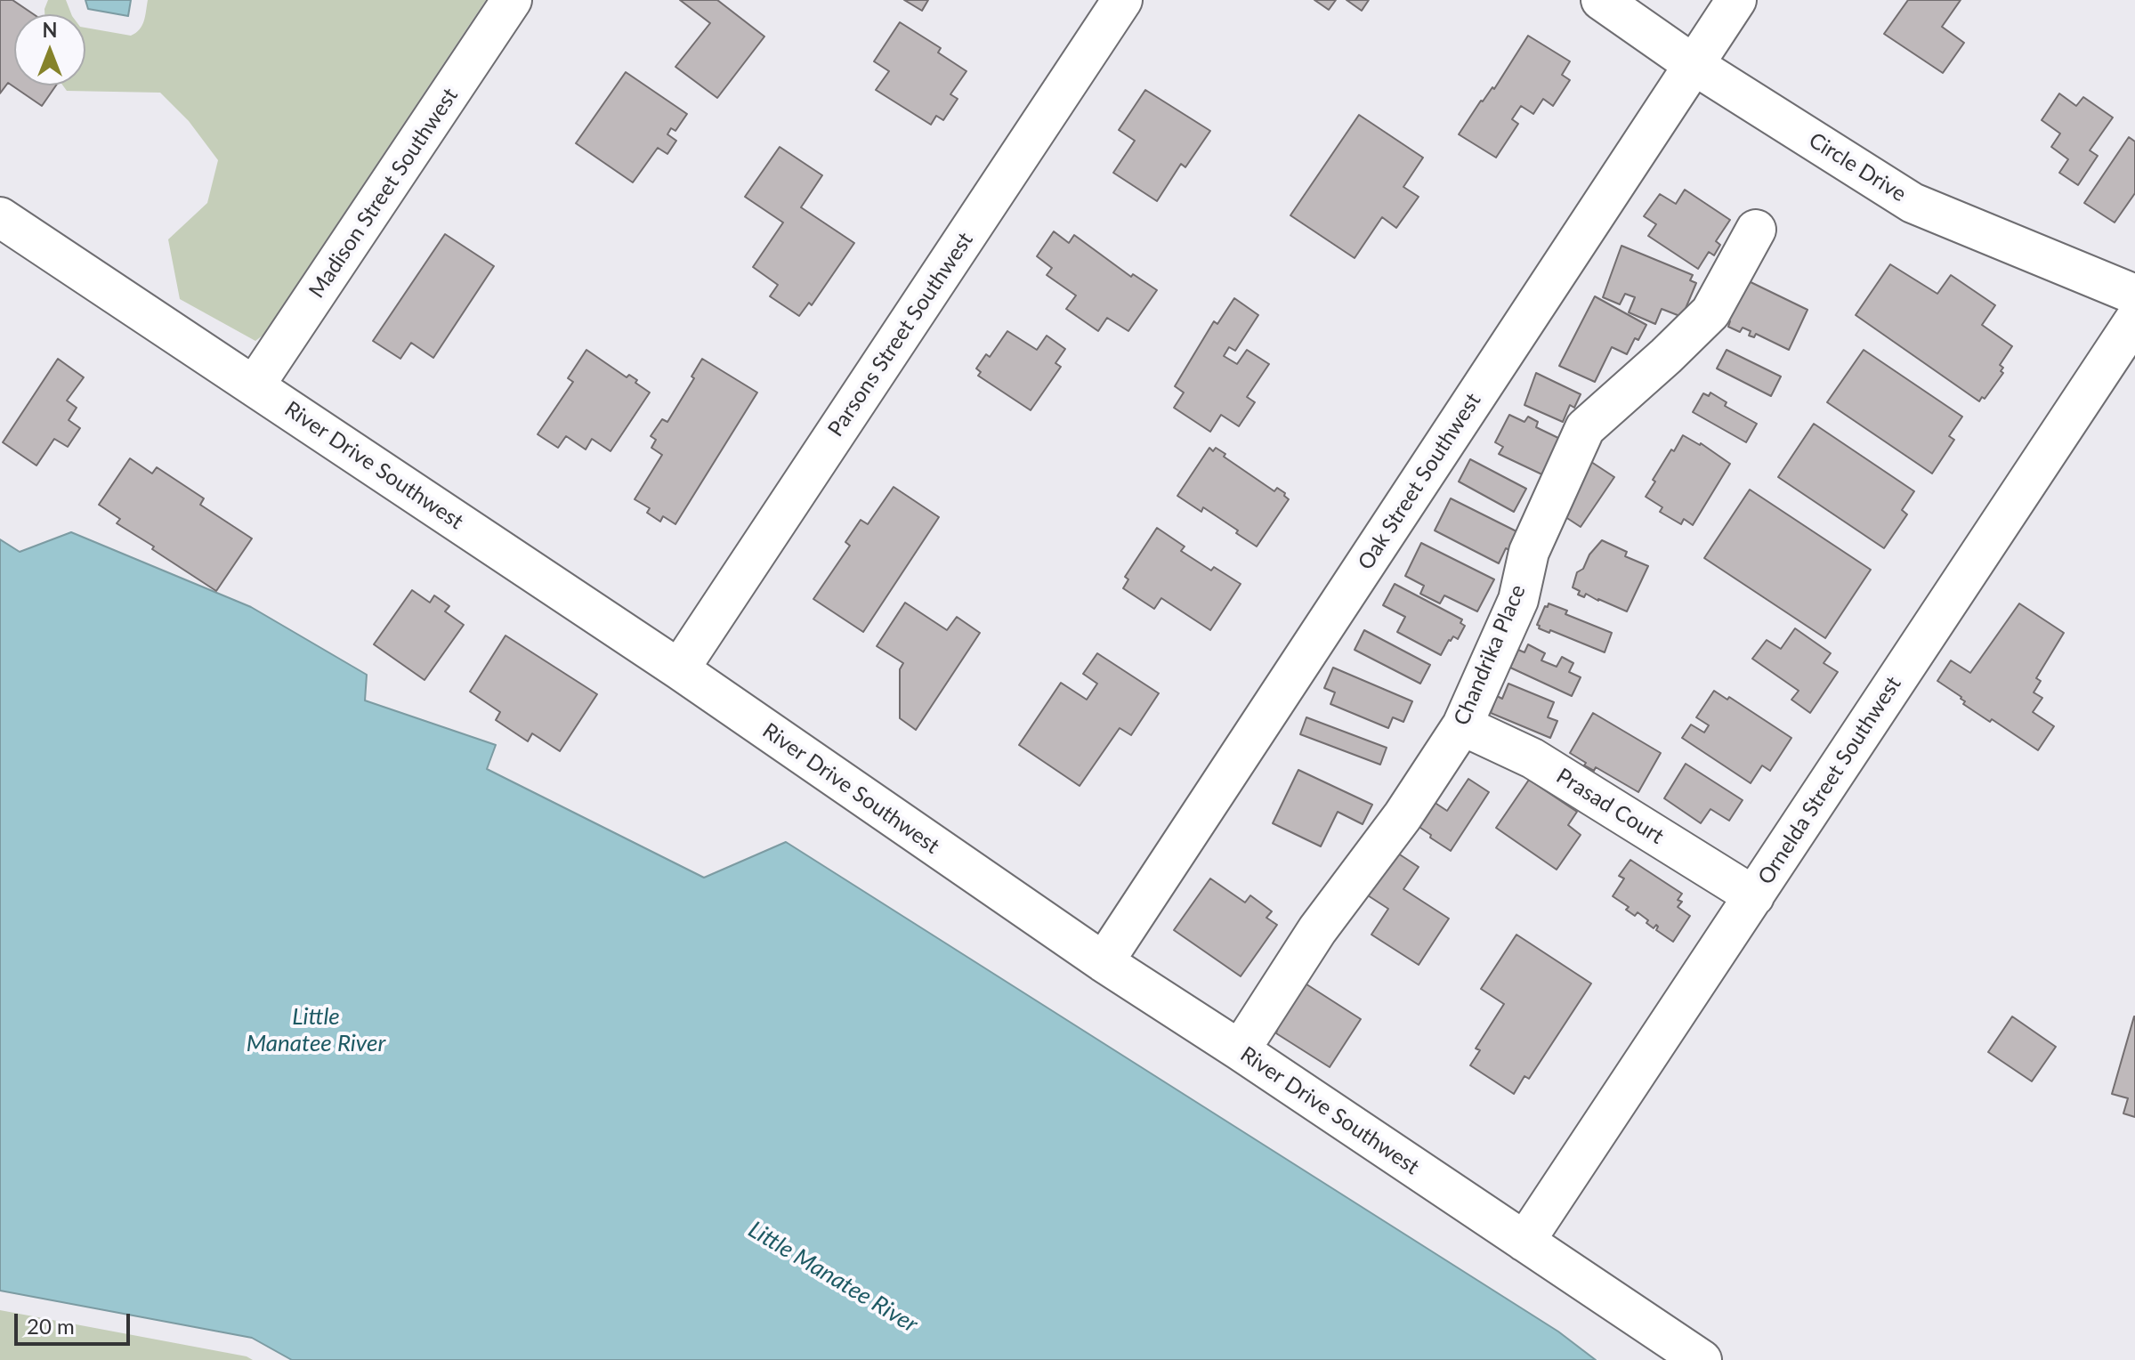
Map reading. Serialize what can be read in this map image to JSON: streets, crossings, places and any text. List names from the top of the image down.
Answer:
{
  "streets": {
    "street": [
      "Circle Drive",
      "Madison Street Southwest",
      "Parsons Street Southwest",
      "River Drive Southwest",
      "Oak Street Southwest",
      "Chandrika Place",
      "Ornelda Street Southwest",
      "Prasad Court"
    ]
  },
  "crossings": [
    ["Circle Drive", "Oak Street Southwest"],
    ["Madison Street Southwest", "River Drive Southwest"],
    ["Parsons Street Southwest", "River Drive Southwest"],
    ["River Drive Southwest", "Oak Street Southwest"],
    ["River Drive Southwest", "Chandrika Place"],
    ["River Drive Southwest", "Ornelda Street Southwest"],
    ["Chandrika Place", "Prasad Court"],
    ["Ornelda Street Southwest", "Prasad Court"]
  ],
  "water": ["Little Manatee River"],
  "scale_bar": "20 m",
  "north": "top"
}
